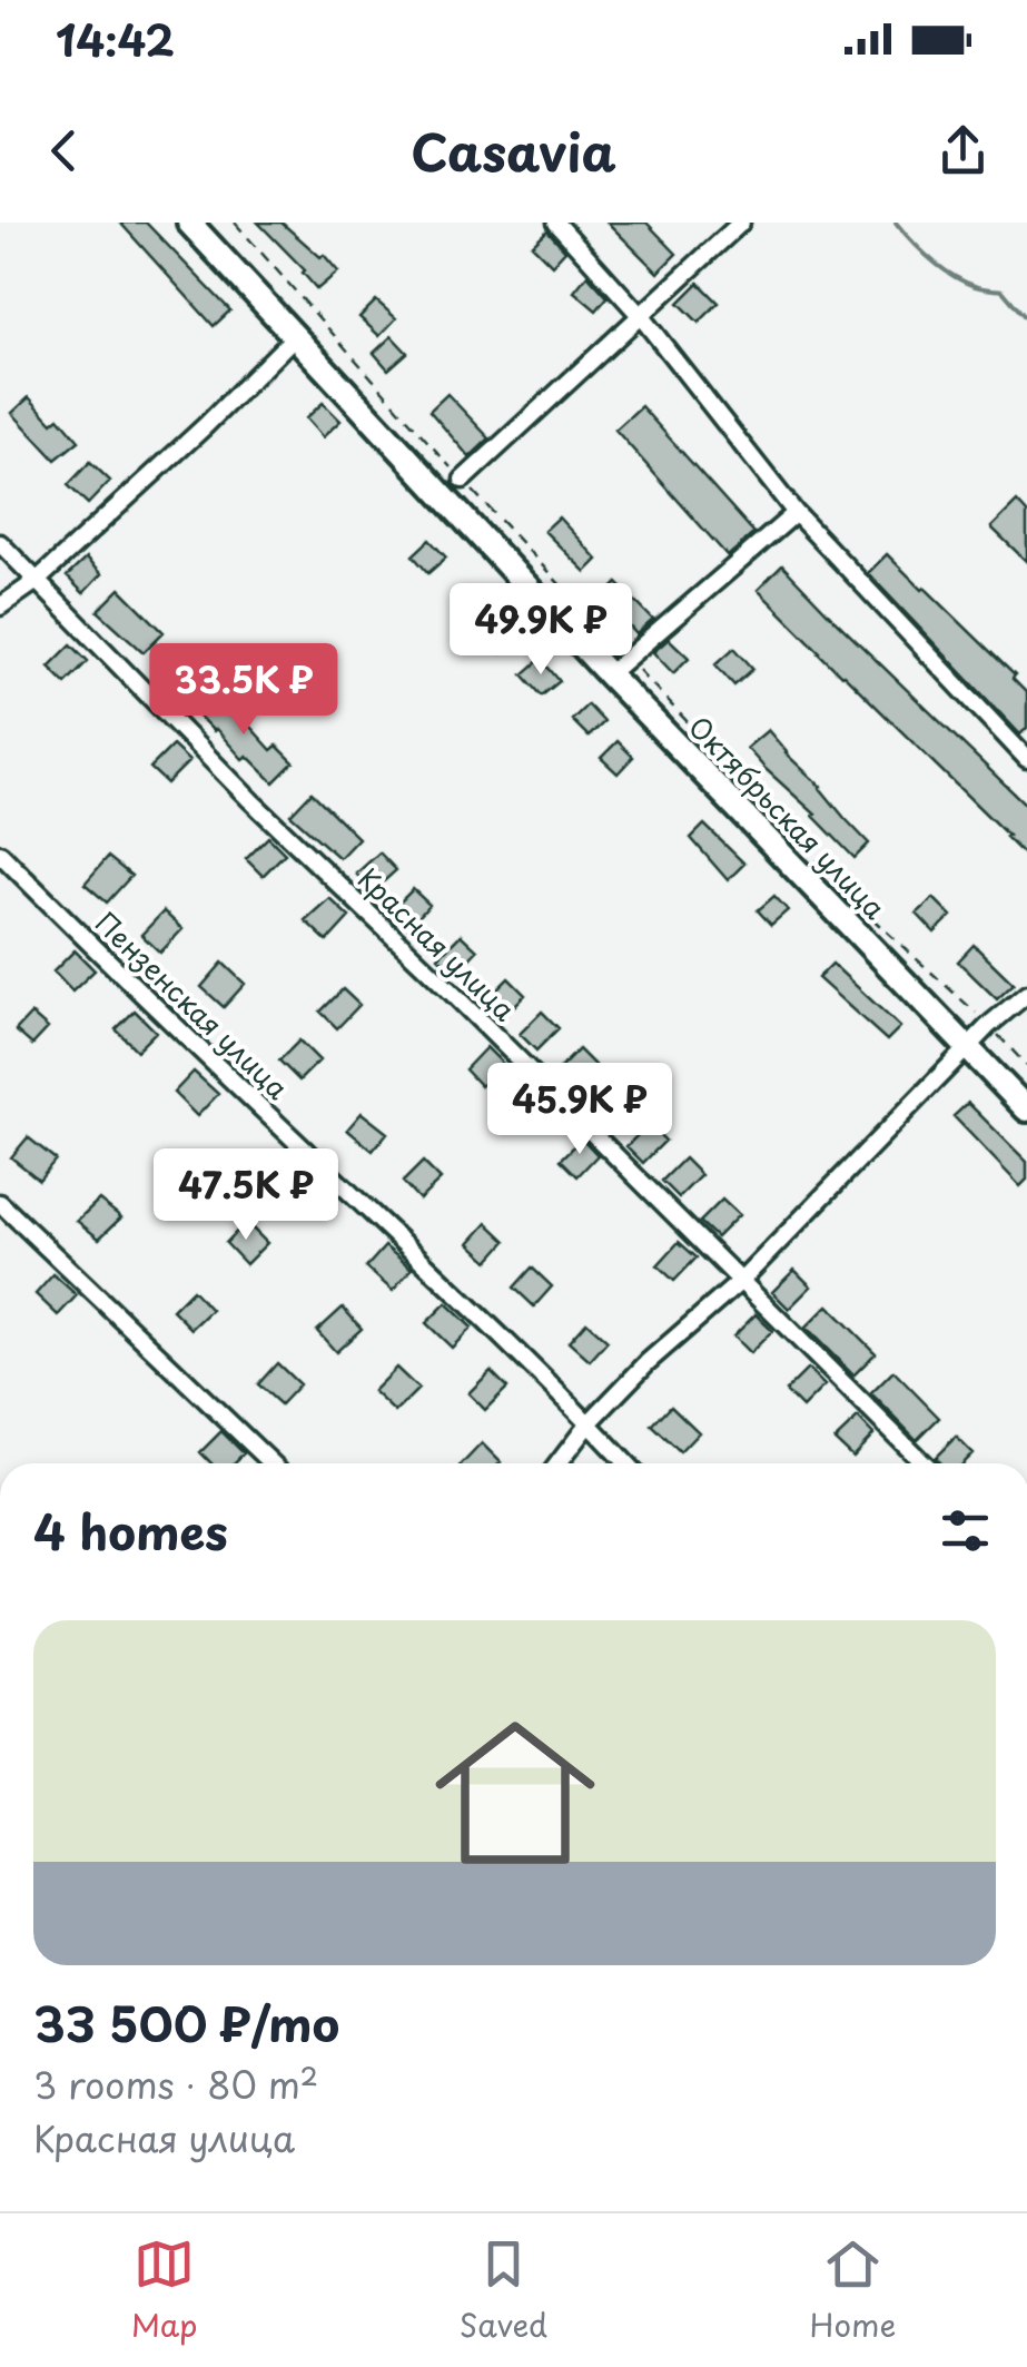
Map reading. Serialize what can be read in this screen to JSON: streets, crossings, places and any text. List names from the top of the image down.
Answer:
{
  "streets": {
    "main road": ["Октябрьская улица"],
    "street": ["Красная улица", "Пензенская улица"]
  },
  "page": {
    "status": "14:42",
    "header": "Casavia",
    "price": [
      "49.9K ₽",
      "33.5K ₽",
      "45.9K ₽",
      "47.5K ₽"
    ],
    "heading": "4 homes",
    "list": [
      {
        "name": "33 500 ₽/mo",
        "note": "3 rooms · 80 m² · Красная улица"
      }
    ],
    "tabs": ["Map", "Saved", "Home"]
  }
}
